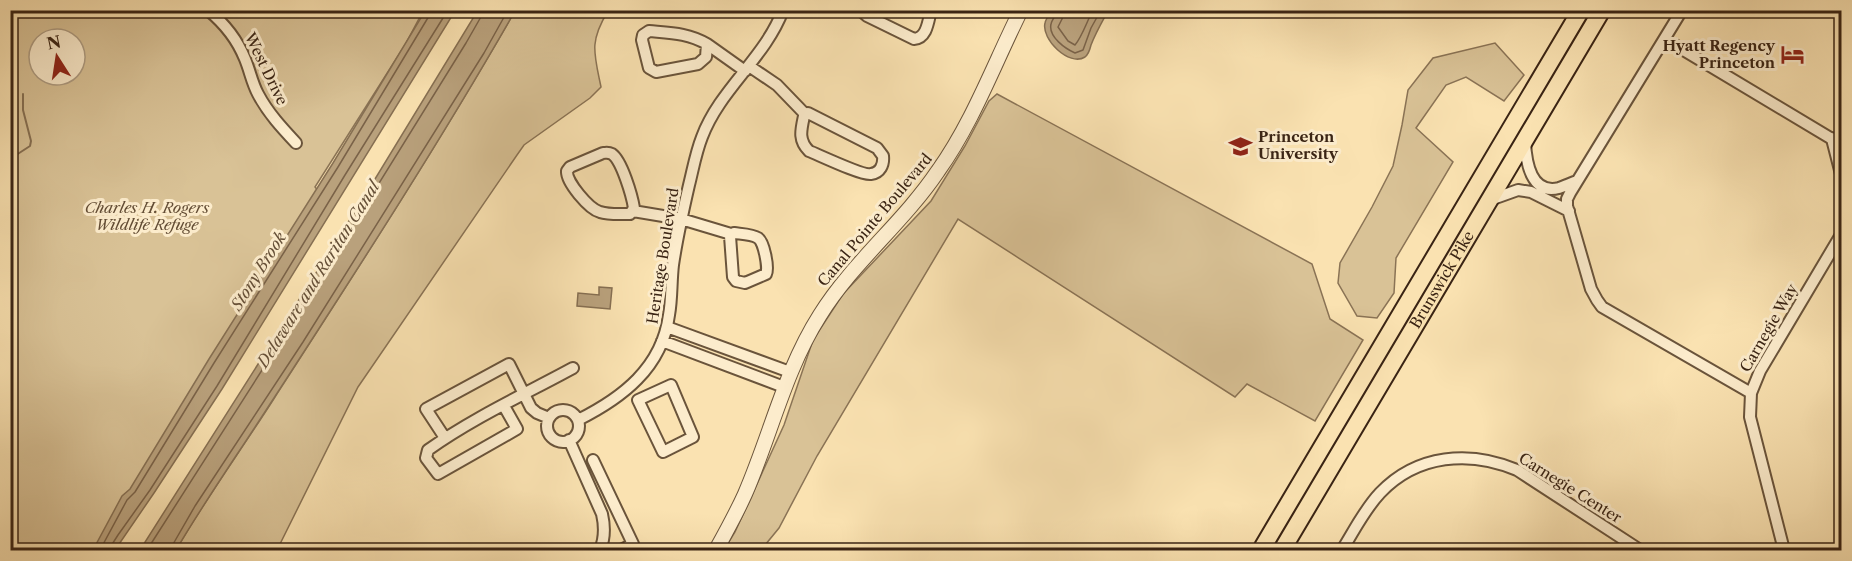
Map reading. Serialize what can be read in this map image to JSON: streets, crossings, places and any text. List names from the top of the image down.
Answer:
{
  "streets": {
    "highway": ["Brunswick Pike"],
    "street": [
      "West Drive",
      "Canal Pointe Boulevard",
      "Heritage Boulevard",
      "Carnegie Way",
      "Carnegie Center"
    ]
  },
  "water": ["Stony Brook", "Delaware and Raritan Canal"],
  "parks": ["Charles H. Rogers Wildlife Refuge"],
  "places": {
    "hotel": ["Hyatt Regency Princeton"],
    "school or university": ["Princeton University"]
  },
  "north": "top"
}
